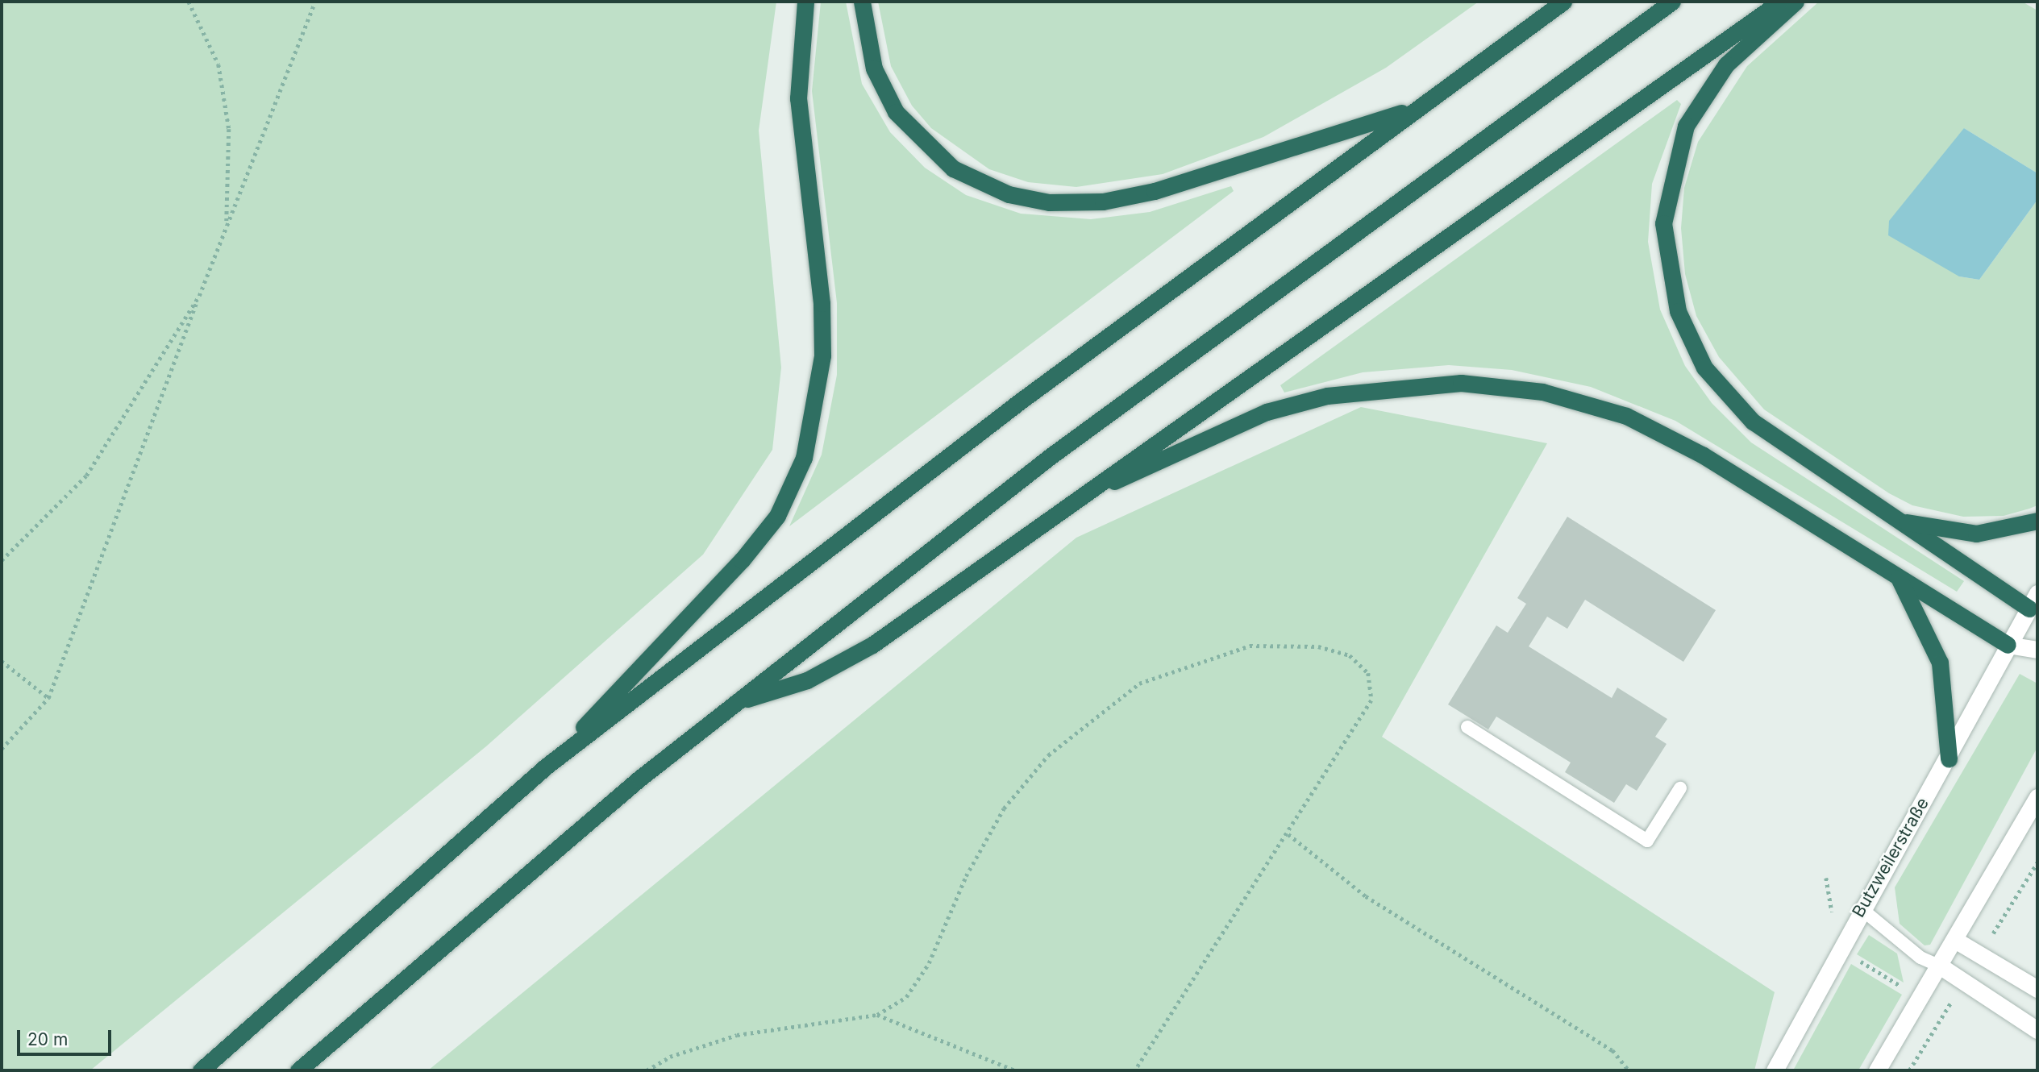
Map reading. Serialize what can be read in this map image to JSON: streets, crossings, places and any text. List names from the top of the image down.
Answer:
{
  "streets": {
    "main road": ["Butzweilerstraße"]
  },
  "scale_bar": "20 m"
}
